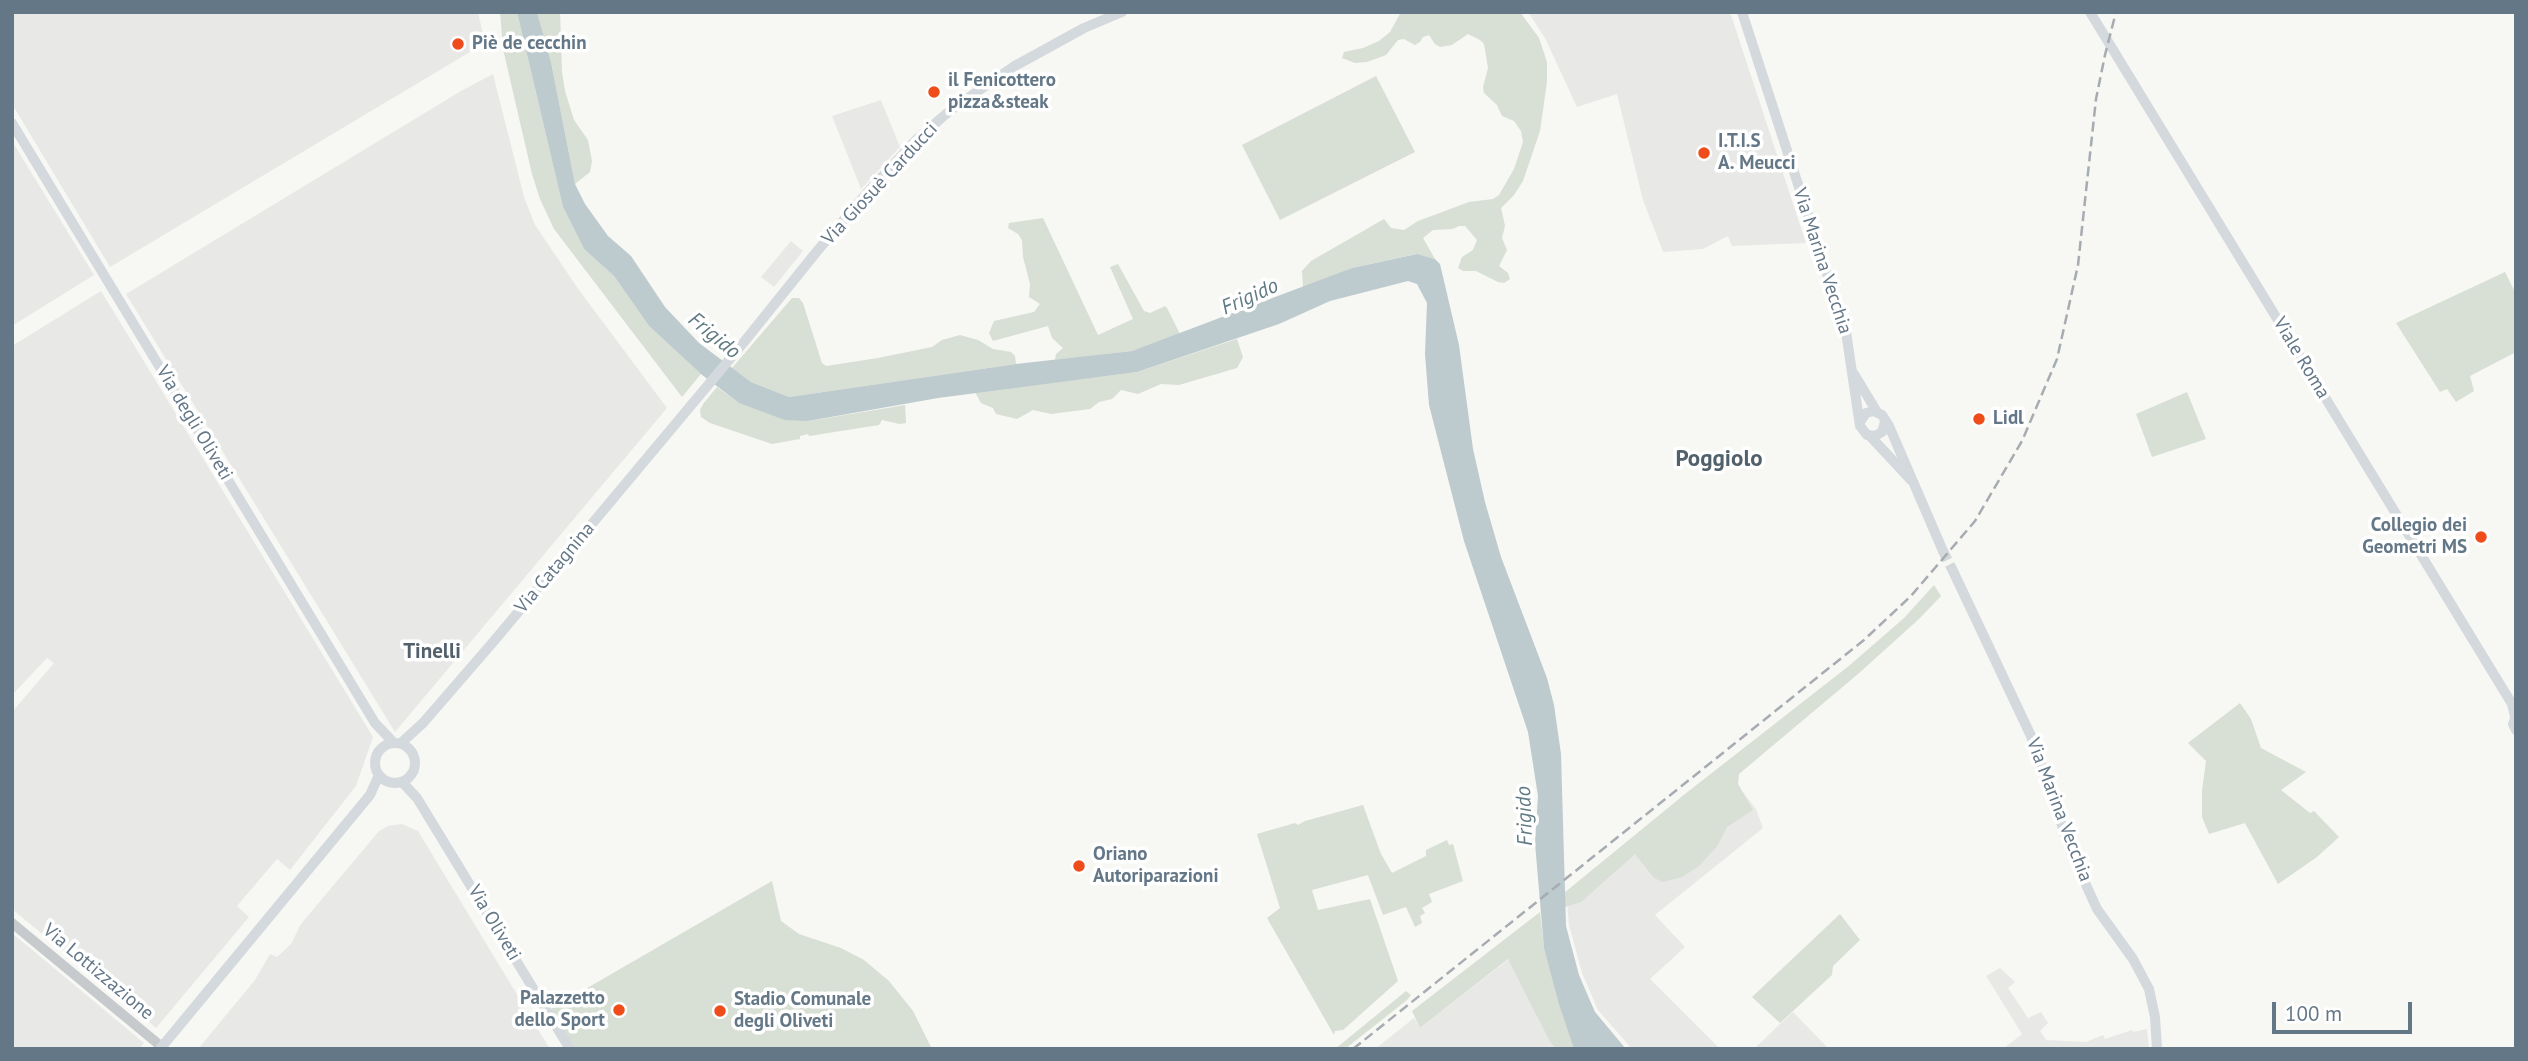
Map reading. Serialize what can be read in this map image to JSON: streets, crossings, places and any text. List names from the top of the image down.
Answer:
{
  "streets": {
    "main road": [
      "Via Giosuè Carducci",
      "Via Marina Vecchia",
      "Viale Roma",
      "Via degli Oliveti",
      "Via Catagnina",
      "Via Oliveti"
    ],
    "street": ["Via Lottizzazione"]
  },
  "crossings": [
    ["Via Giosuè Carducci", "Via Catagnina"],
    ["Via Catagnina", "Via Oliveti"]
  ],
  "districts": ["Poggiolo", "Tinelli"],
  "water": ["Frigido"],
  "places": [
    "Piè de cecchin",
    "il Fenicottero pizza&steak",
    "I.T.I.S A. Meucci",
    "Lidl",
    "Collegio dei Geometri MS",
    "Oriano Autoriparazioni",
    "Palazzetto dello Sport",
    "Stadio Comunale degli Oliveti"
  ],
  "scale_bar": "100 m"
}
